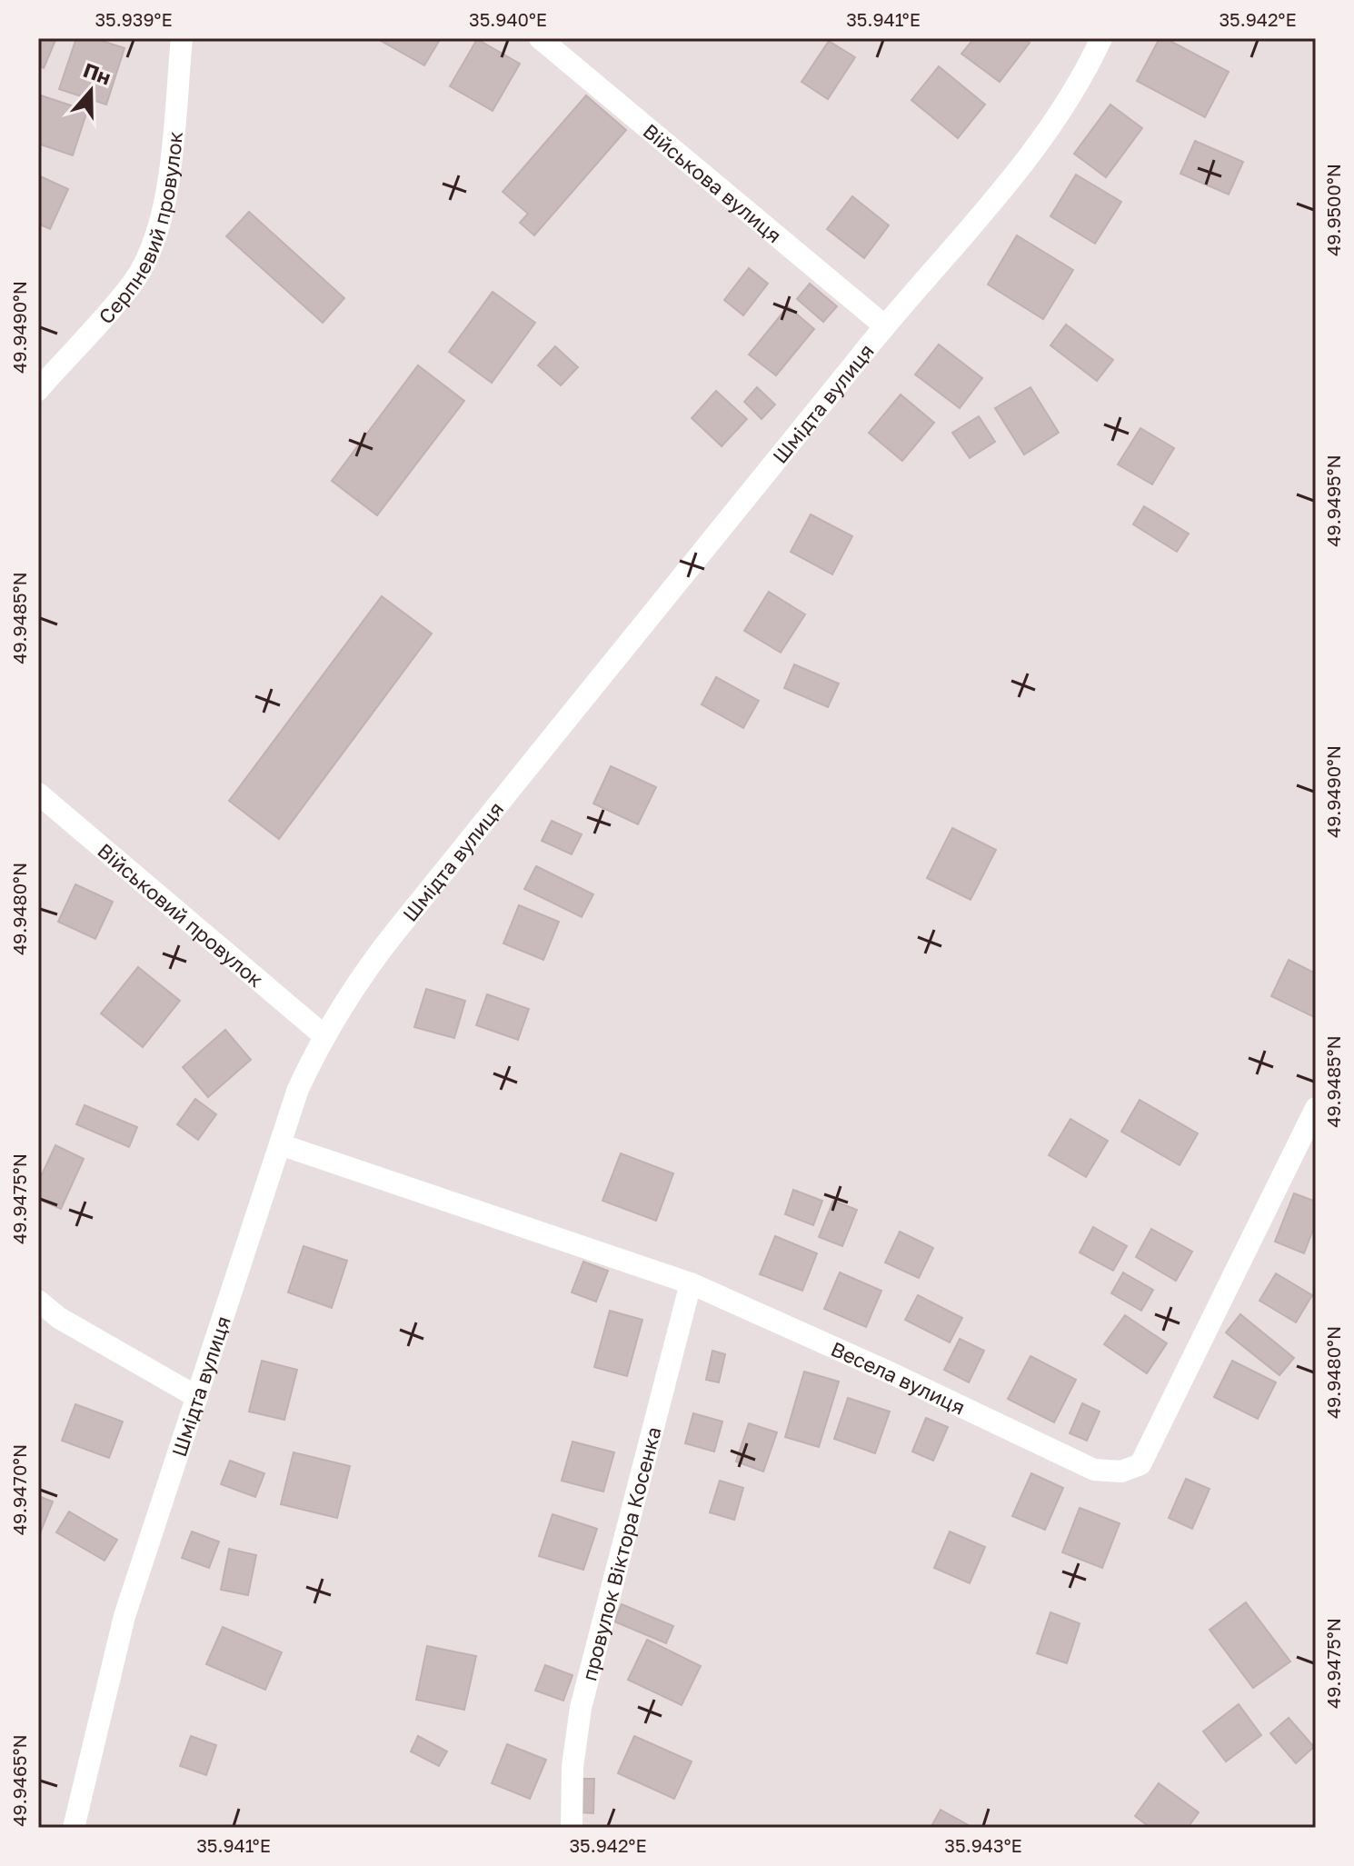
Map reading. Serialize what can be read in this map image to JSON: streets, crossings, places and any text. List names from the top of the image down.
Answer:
{
  "streets": {
    "street": [
      "Військова вулиця",
      "Серпневий провулок",
      "Шмідта вулиця",
      "Військовий провулок",
      "Весела вулиця",
      "провулок Віктора Косенка"
    ]
  },
  "crossings": [
    ["Військова вулиця", "Шмідта вулиця"],
    ["Шмідта вулиця", "Військовий провулок"],
    ["Шмідта вулиця", "Весела вулиця"],
    ["Весела вулиця", "провулок Віктора Косенка"]
  ],
  "north": "top",
  "coordinates": [
    "35.939°E",
    "35.940°E",
    "35.941°E",
    "35.942°E",
    "49.9500°N",
    "49.9490°N",
    "49.9495°N",
    "49.9485°N",
    "49.9480°N",
    "49.9475°N",
    "49.9470°N",
    "49.9465°N",
    "35.943°E"
  ]
}
